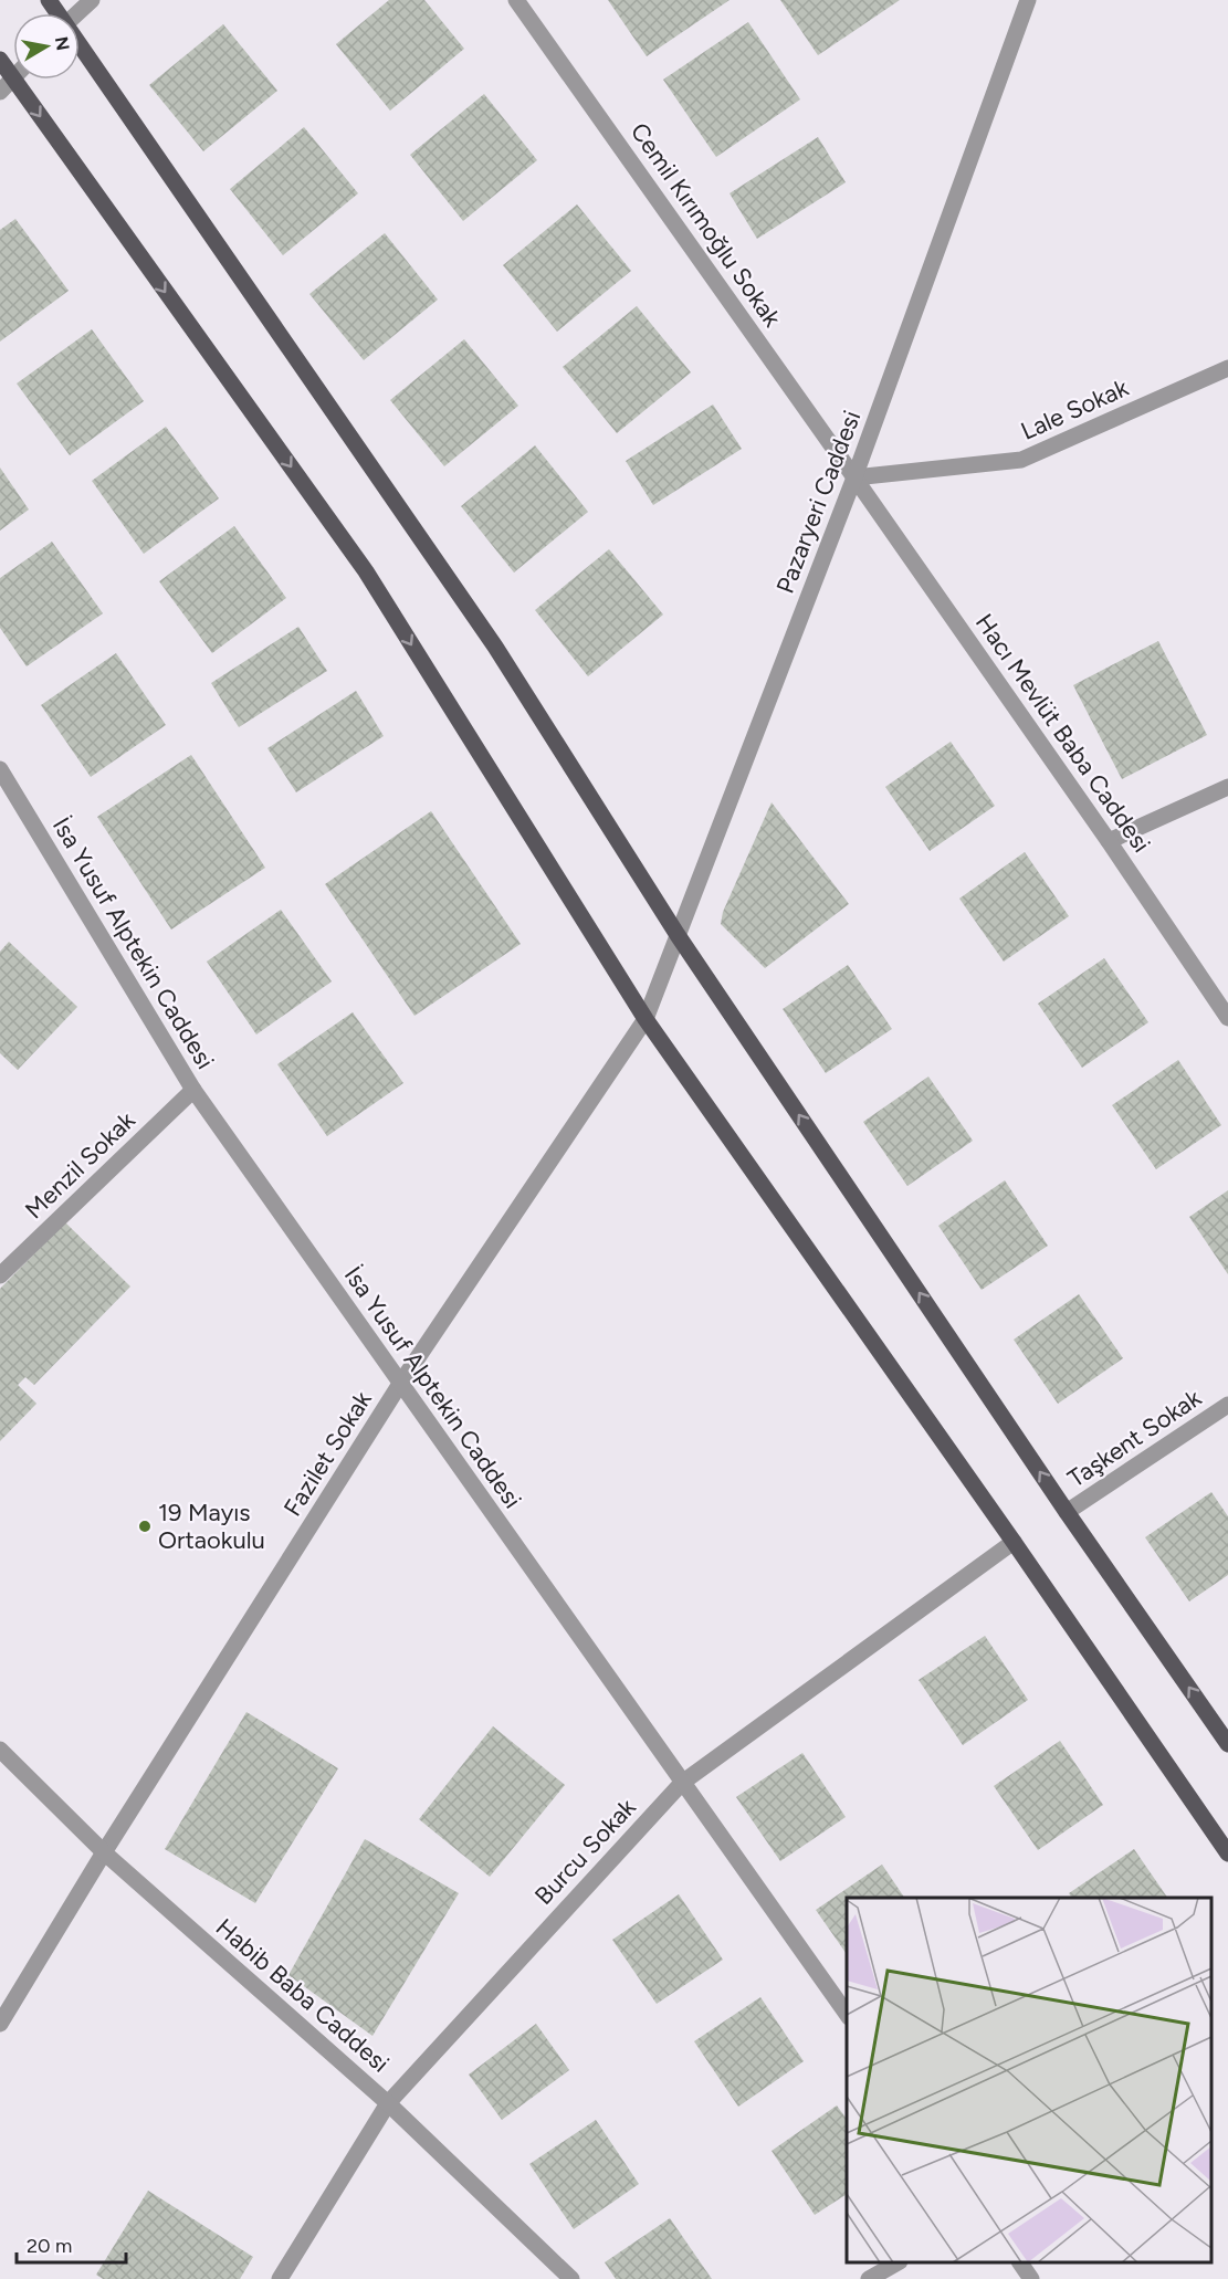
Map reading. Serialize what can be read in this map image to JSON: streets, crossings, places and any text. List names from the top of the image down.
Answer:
{
  "streets": {
    "street": [
      "Cemil Kırımoğlu Sokak",
      "Lale Sokak",
      "Pazaryeri Caddesi",
      "Hacı Mevlüt Baba Caddesi",
      "İsa Yusuf Alptekin Caddesi",
      "Menzil Sokak",
      "Taşkent Sokak",
      "Fazilet Sokak",
      "Burcu Sokak",
      "Habib Baba Caddesi"
    ]
  },
  "crossings": [
    ["Cemil Kırımoğlu Sokak", "Lale Sokak"],
    ["Cemil Kırımoğlu Sokak", "Pazaryeri Caddesi"],
    ["Cemil Kırımoğlu Sokak", "Hacı Mevlüt Baba Caddesi"],
    ["Lale Sokak", "Pazaryeri Caddesi"],
    ["Lale Sokak", "Hacı Mevlüt Baba Caddesi"],
    ["Pazaryeri Caddesi", "Hacı Mevlüt Baba Caddesi"],
    ["Pazaryeri Caddesi", "Fazilet Sokak"],
    ["İsa Yusuf Alptekin Caddesi", "Menzil Sokak"],
    ["İsa Yusuf Alptekin Caddesi", "Fazilet Sokak"],
    ["İsa Yusuf Alptekin Caddesi", "Burcu Sokak"],
    ["Fazilet Sokak", "Habib Baba Caddesi"],
    ["Burcu Sokak", "Habib Baba Caddesi"]
  ],
  "places": ["19 Mayıs Ortaokulu"],
  "scale_bar": "20 m",
  "north": "right"
}
